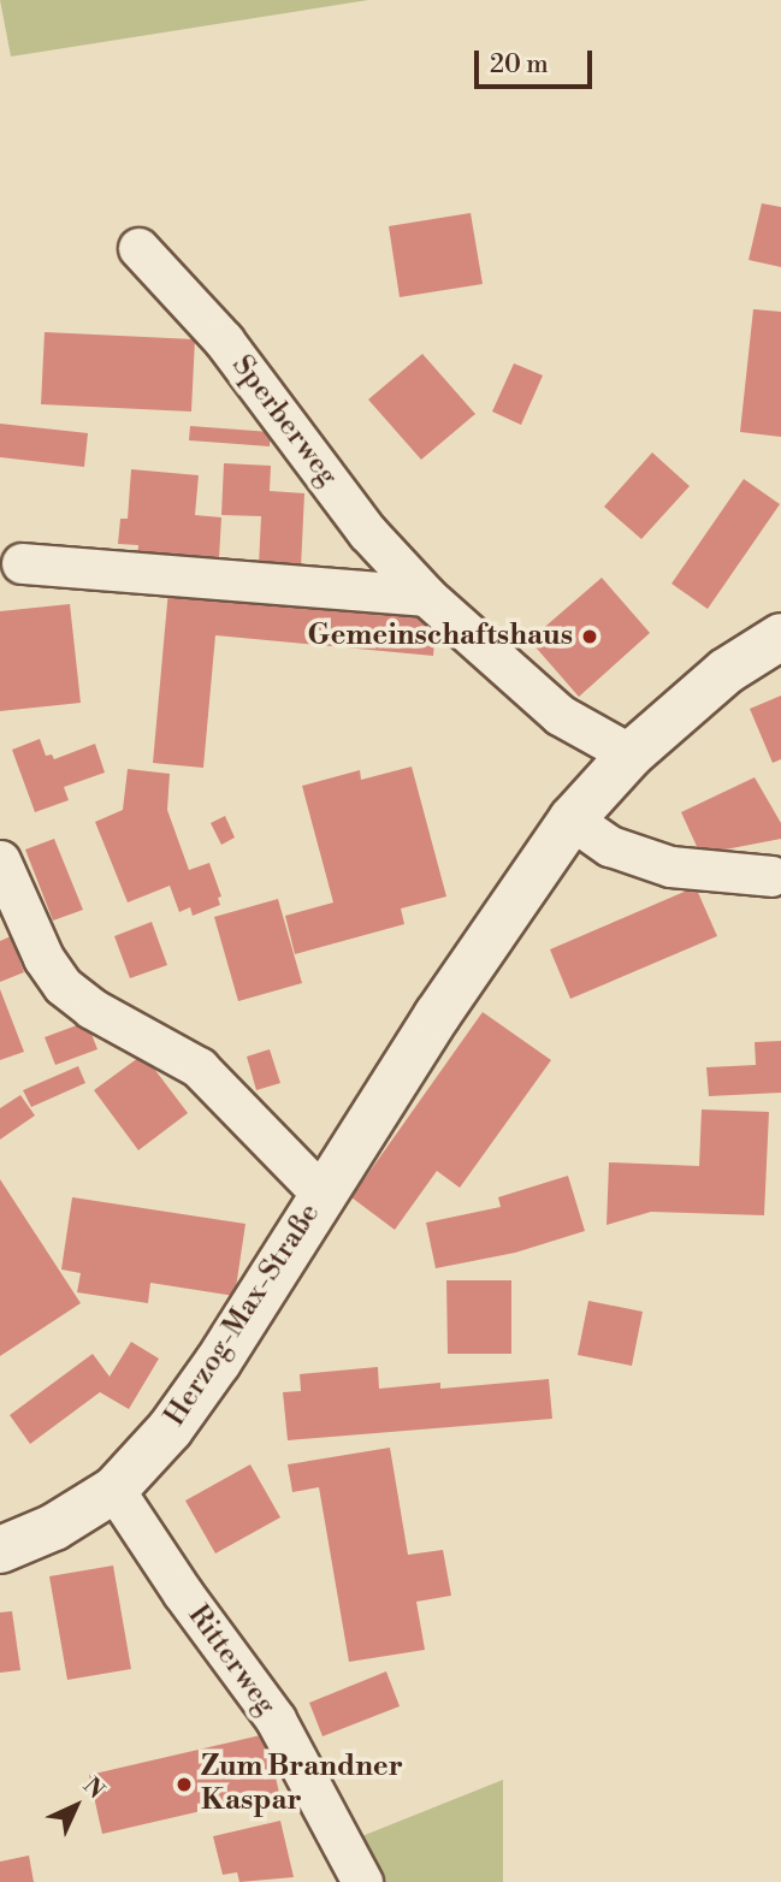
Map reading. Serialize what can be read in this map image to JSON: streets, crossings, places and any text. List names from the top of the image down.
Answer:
{
  "streets": {
    "main road": ["Herzog-Max-Straße"],
    "street": ["Sperberweg", "Ritterweg"]
  },
  "crossings": [
    ["Sperberweg", "Herzog-Max-Straße"],
    ["Herzog-Max-Straße", "Ritterweg"]
  ],
  "places": ["Gemeinschaftshaus", "Zum Brandner Kaspar"],
  "scale_bar": "20 m",
  "north": "top right"
}
